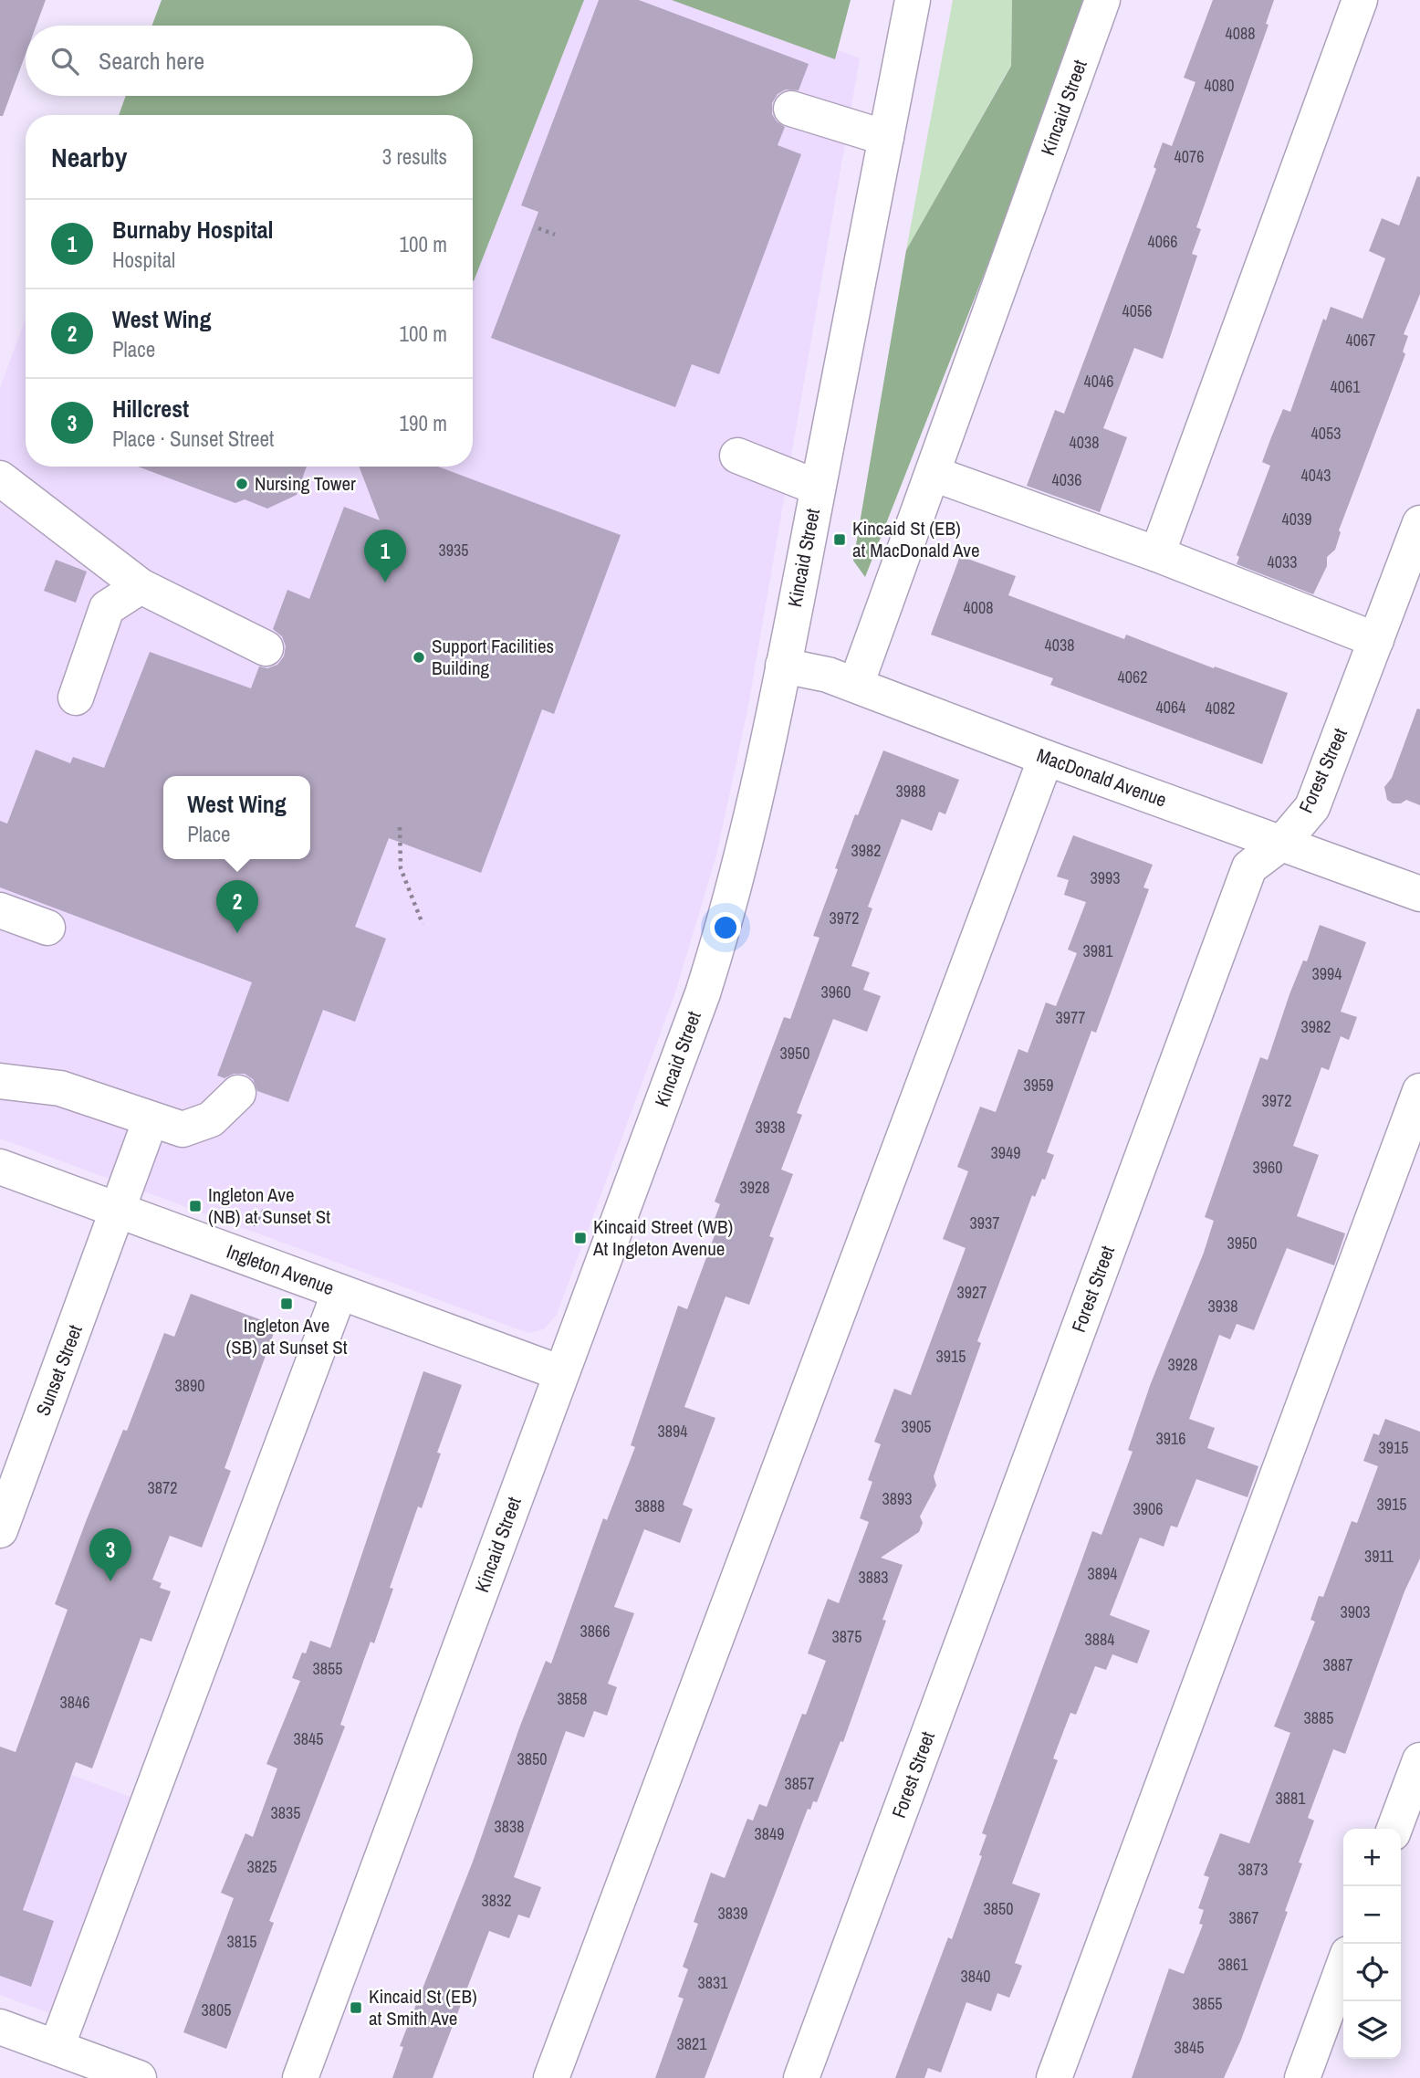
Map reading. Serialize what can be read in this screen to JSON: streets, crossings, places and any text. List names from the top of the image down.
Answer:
{
  "streets": {
    "street": [
      "Kincaid Street",
      "Forest Street",
      "MacDonald Avenue",
      "Ingleton Avenue",
      "Sunset Street"
    ]
  },
  "crossings": [
    ["Kincaid Street", "MacDonald Avenue"],
    ["Kincaid Street", "Ingleton Avenue"],
    ["Forest Street", "MacDonald Avenue"],
    ["Ingleton Avenue", "Sunset Street"]
  ],
  "places": {
    "other": ["Nursing Tower", "Support Facilities Building"],
    "transit": [
      "Kincaid St (EB) at MacDonald Ave",
      "Ingleton Ave (NB) at Sunset St",
      "Kincaid Street (WB) At Ingleton Avenue",
      "Ingleton Ave (SB) at Sunset St",
      "Kincaid St (EB) at Smith Ave"
    ]
  },
  "house_numbers": [
    "4088",
    "4080",
    "4076",
    "4066",
    "4056",
    "4067",
    "4046",
    "4061",
    "4053",
    "4038",
    "4043",
    "4036",
    "4039",
    "3935",
    "4033",
    "4008",
    "4038",
    "4062",
    "4064",
    "4082",
    "3988",
    "3982",
    "3993",
    "3972",
    "3981",
    "3994",
    "3960",
    "3977",
    "3982",
    "3950",
    "3959",
    "3972",
    "3938",
    "3949",
    "3960",
    "3928",
    "3937",
    "3950",
    "3927",
    "3938",
    "3915",
    "3928",
    "3890",
    "3905",
    "3894",
    "3916",
    "3915",
    "3872",
    "3893",
    "3915",
    "3888",
    "3906",
    "3911",
    "3894",
    "3883",
    "3903",
    "3866",
    "3875",
    "3884",
    "3887",
    "3855",
    "3858",
    "3846",
    "3885",
    "3845",
    "3850",
    "3857",
    "3881",
    "3835",
    "3838",
    "3849",
    "3825",
    "3873",
    "3832",
    "3850",
    "3839",
    "3867",
    "3815",
    "3861",
    "3840",
    "3831",
    "3855",
    "3805",
    "3821",
    "3845"
  ],
  "page": {
    "search": "Search here",
    "heading": ["Nearby", "3 results"],
    "list": [
      {
        "mark": "1",
        "name": "Burnaby Hospital",
        "note": "Hospital",
        "value": "100 m"
      },
      {
        "mark": "2",
        "name": "West Wing",
        "note": "Place",
        "value": "100 m"
      },
      {
        "mark": "3",
        "name": "Hillcrest",
        "note": "Place · Sunset Street",
        "value": "190 m"
      }
    ],
    "pins": ["1", "2", "3"],
    "popup": ["West Wing", "Place"],
    "map_buttons": ["+", "−"]
  }
}
